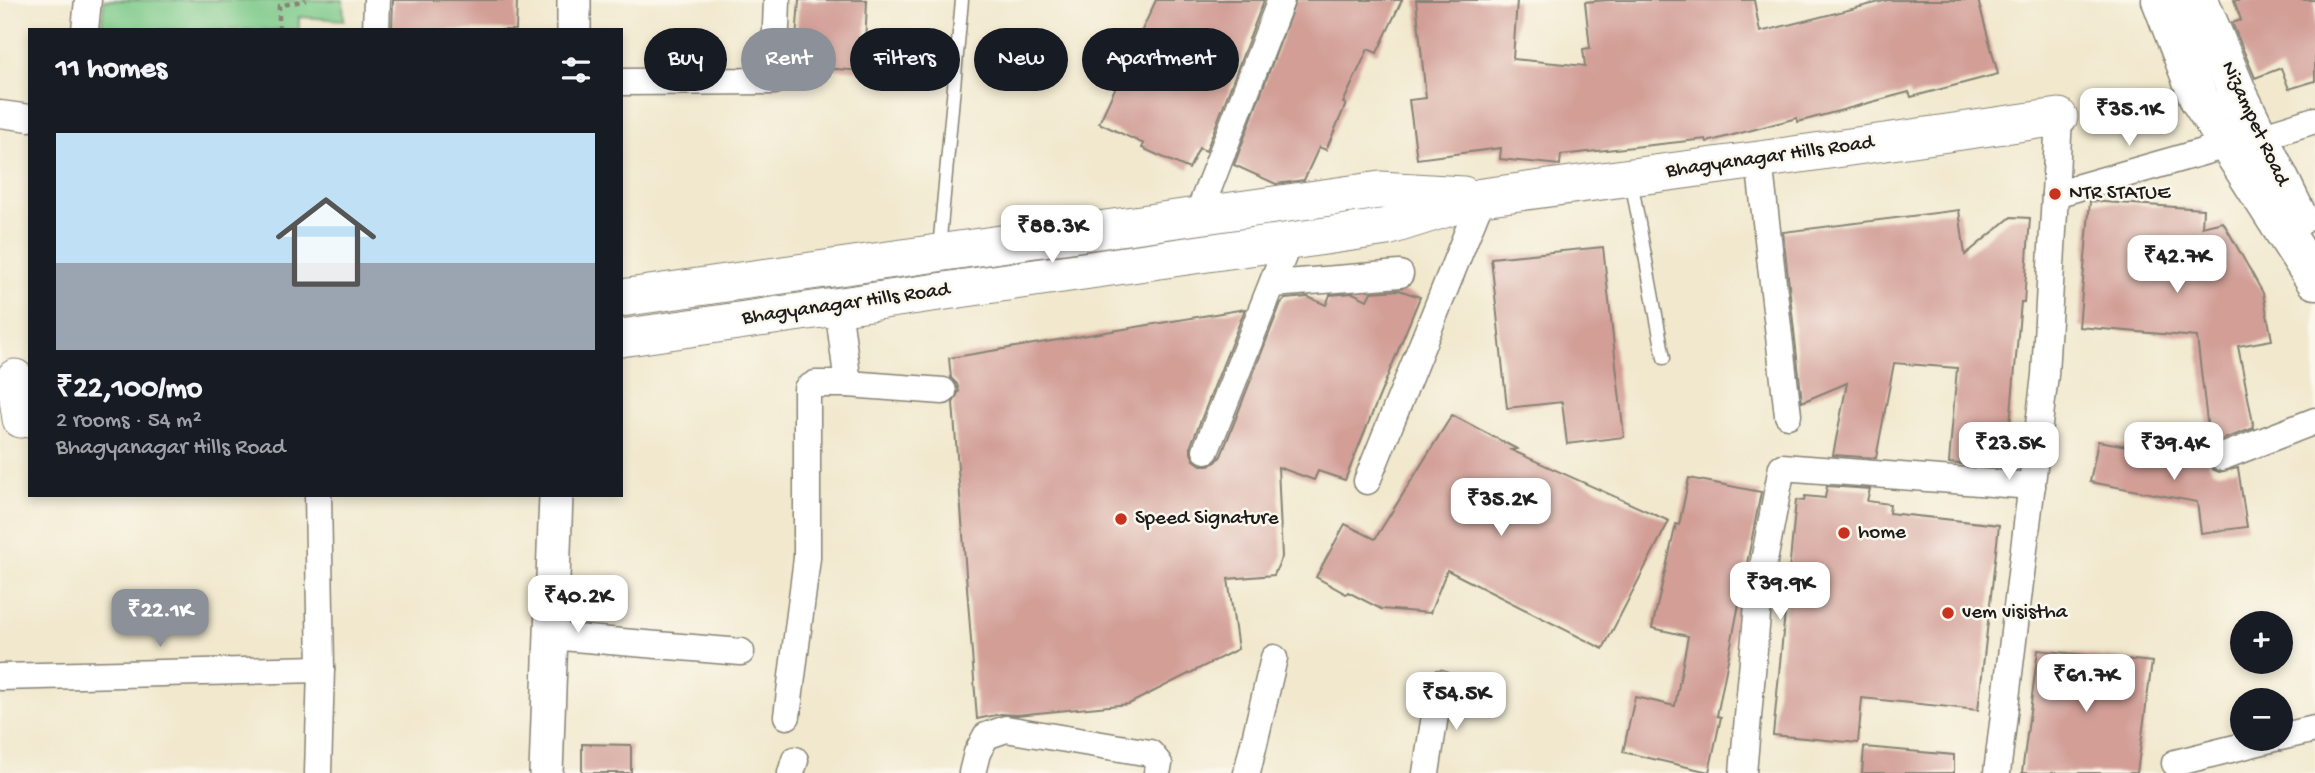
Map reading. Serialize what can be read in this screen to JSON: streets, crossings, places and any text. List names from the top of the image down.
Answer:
{
  "streets": {
    "main road": ["Nizampet Road", "Bhagyanagar Hills Road"]
  },
  "places": [
    "NTR STATUE",
    "Speed Signature",
    "home",
    "vem visistha"
  ],
  "page": {
    "chip": [
      "Buy",
      "Rent",
      "Filters",
      "New",
      "Apartment"
    ],
    "heading": "11 homes",
    "price": [
      "₹35.1K",
      "₹88.3K",
      "₹42.7K",
      "₹23.5K",
      "₹39.4K",
      "₹35.2K",
      "₹39.9K",
      "₹40.2K",
      "₹22.1K",
      "₹61.7K",
      "₹54.5K"
    ],
    "list": [
      {
        "name": "₹22,100/mo",
        "note": "2 rooms · 54 m² · Bhagyanagar Hills Road"
      }
    ],
    "map_buttons": ["+", "−"]
  }
}
